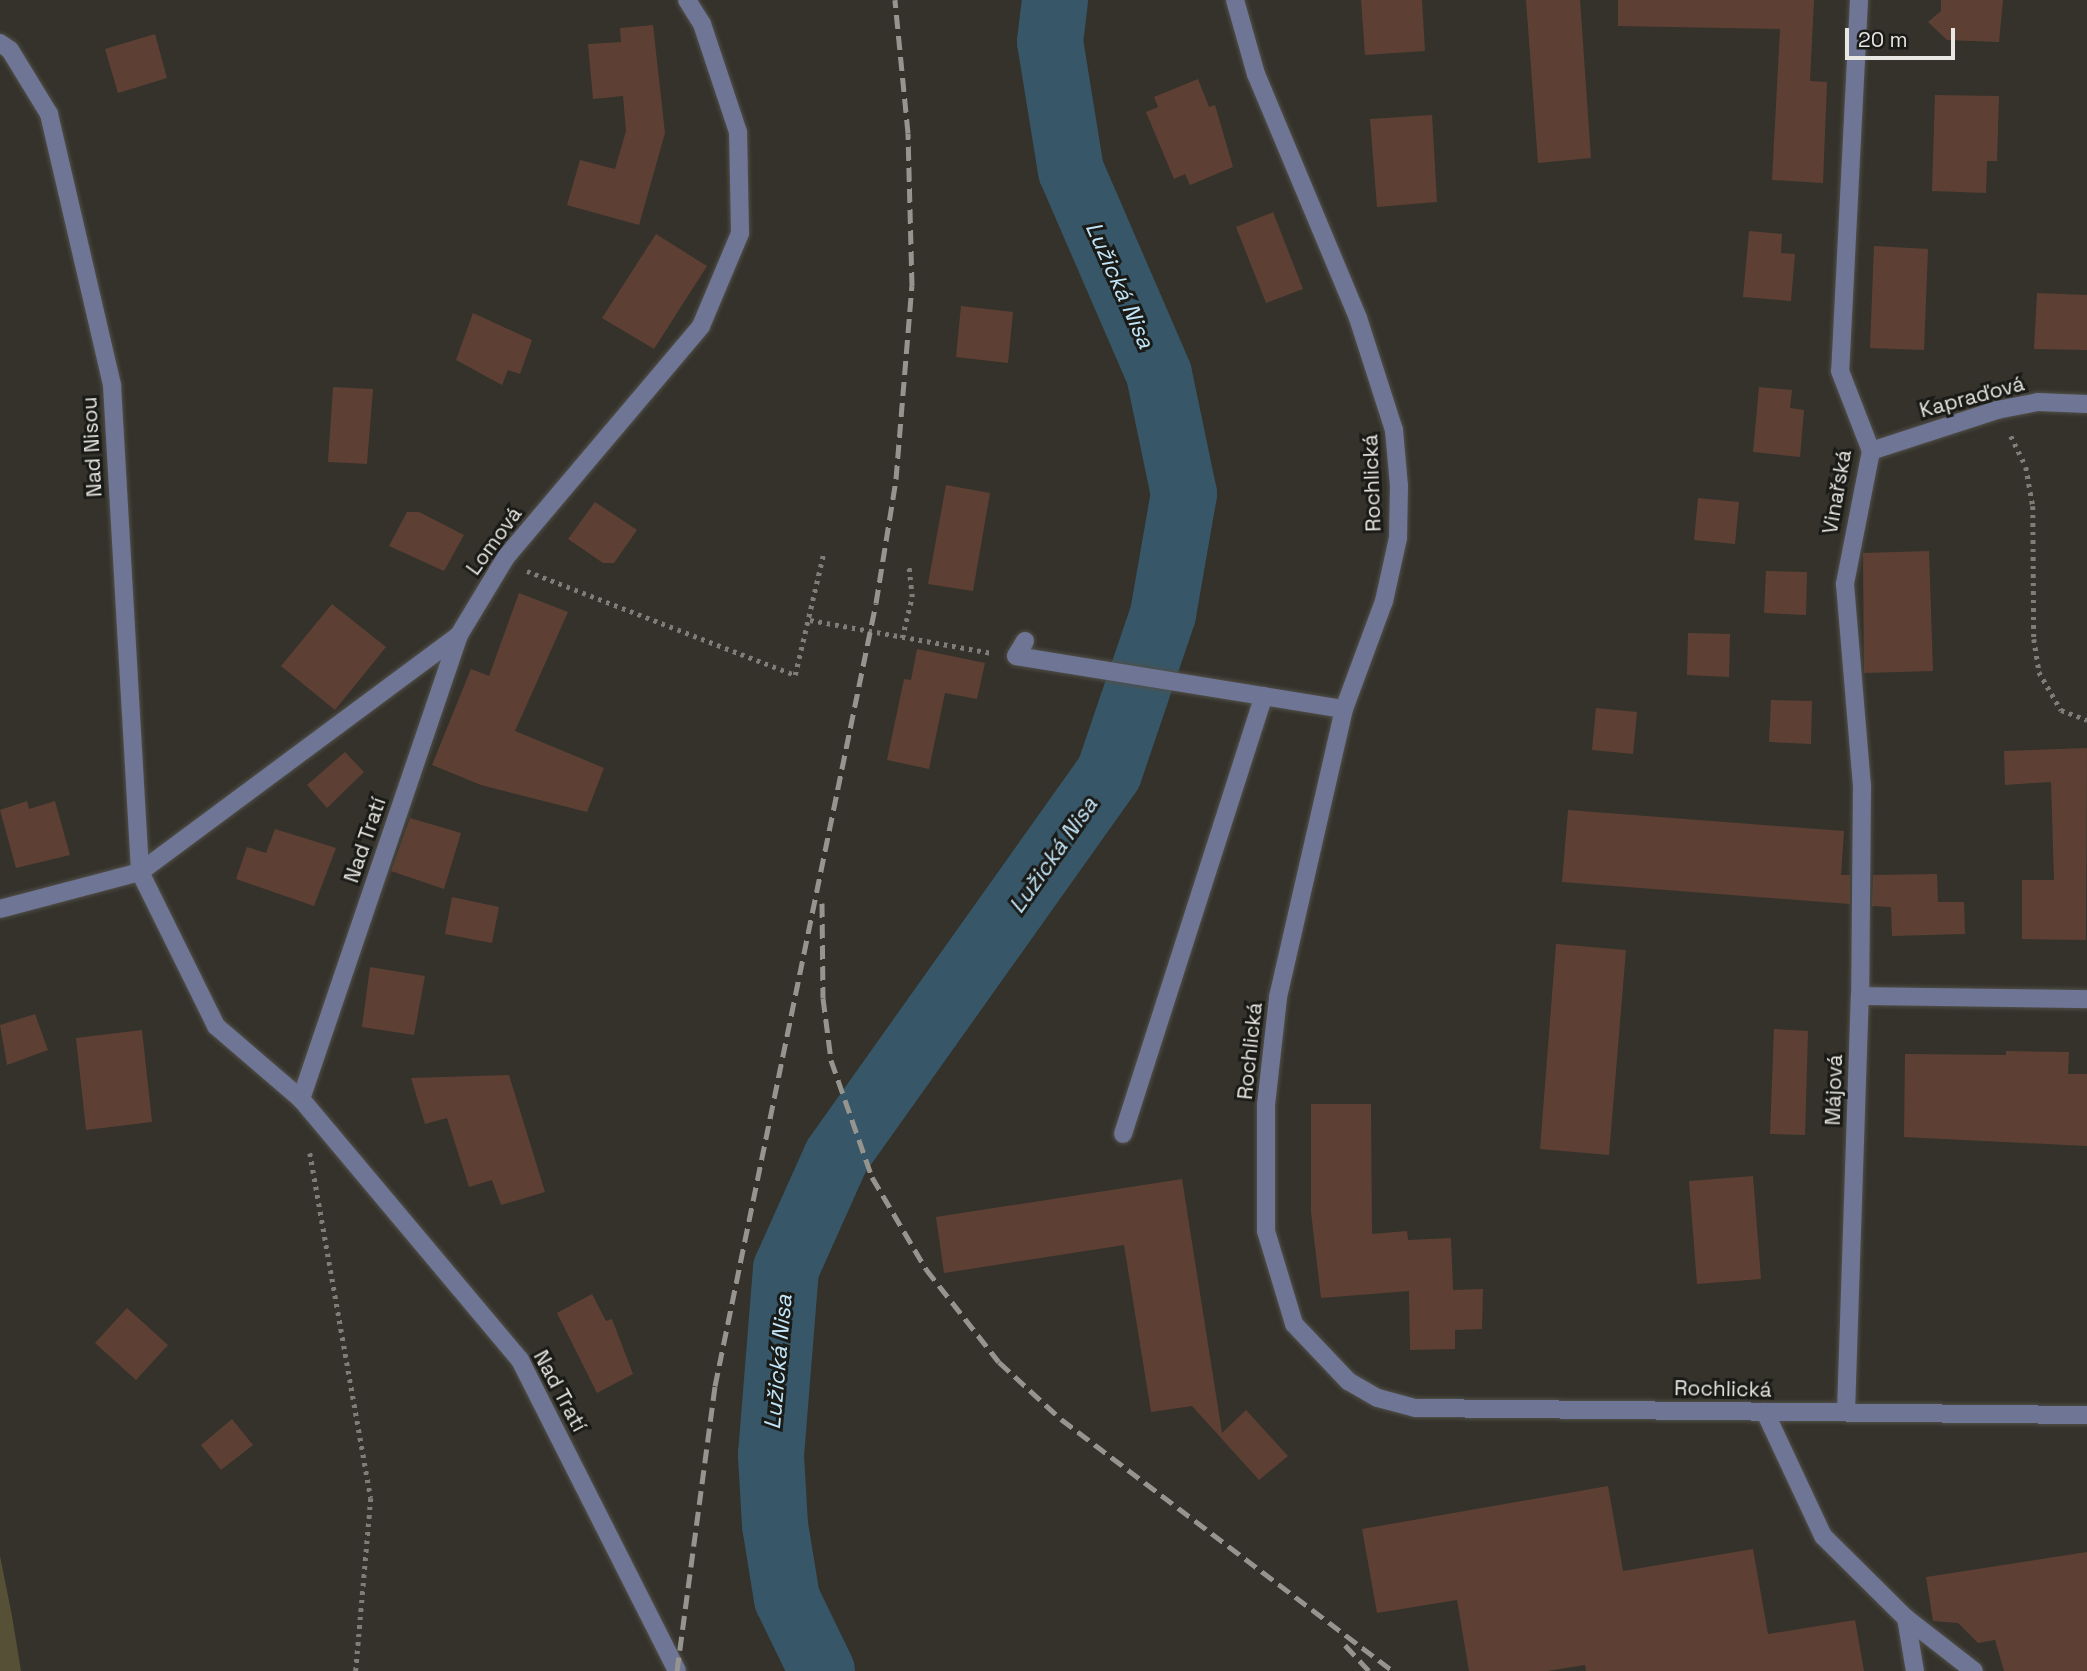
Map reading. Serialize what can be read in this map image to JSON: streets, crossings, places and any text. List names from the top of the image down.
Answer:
{
  "streets": {
    "street": [
      "Kapraďová",
      "Nad Nisou",
      "Rochlická",
      "Vinařská",
      "Lomová",
      "Nad Tratí",
      "Májová"
    ]
  },
  "crossings": [
    ["Kapraďová", "Vinařská"],
    ["Nad Nisou", "Lomová"],
    ["Nad Nisou", "Nad Tratí"],
    ["Rochlická", "Májová"],
    ["Vinařská", "Májová"],
    ["Lomová", "Nad Tratí"]
  ],
  "water": ["Lužická Nisa"],
  "scale_bar": "20 m"
}
